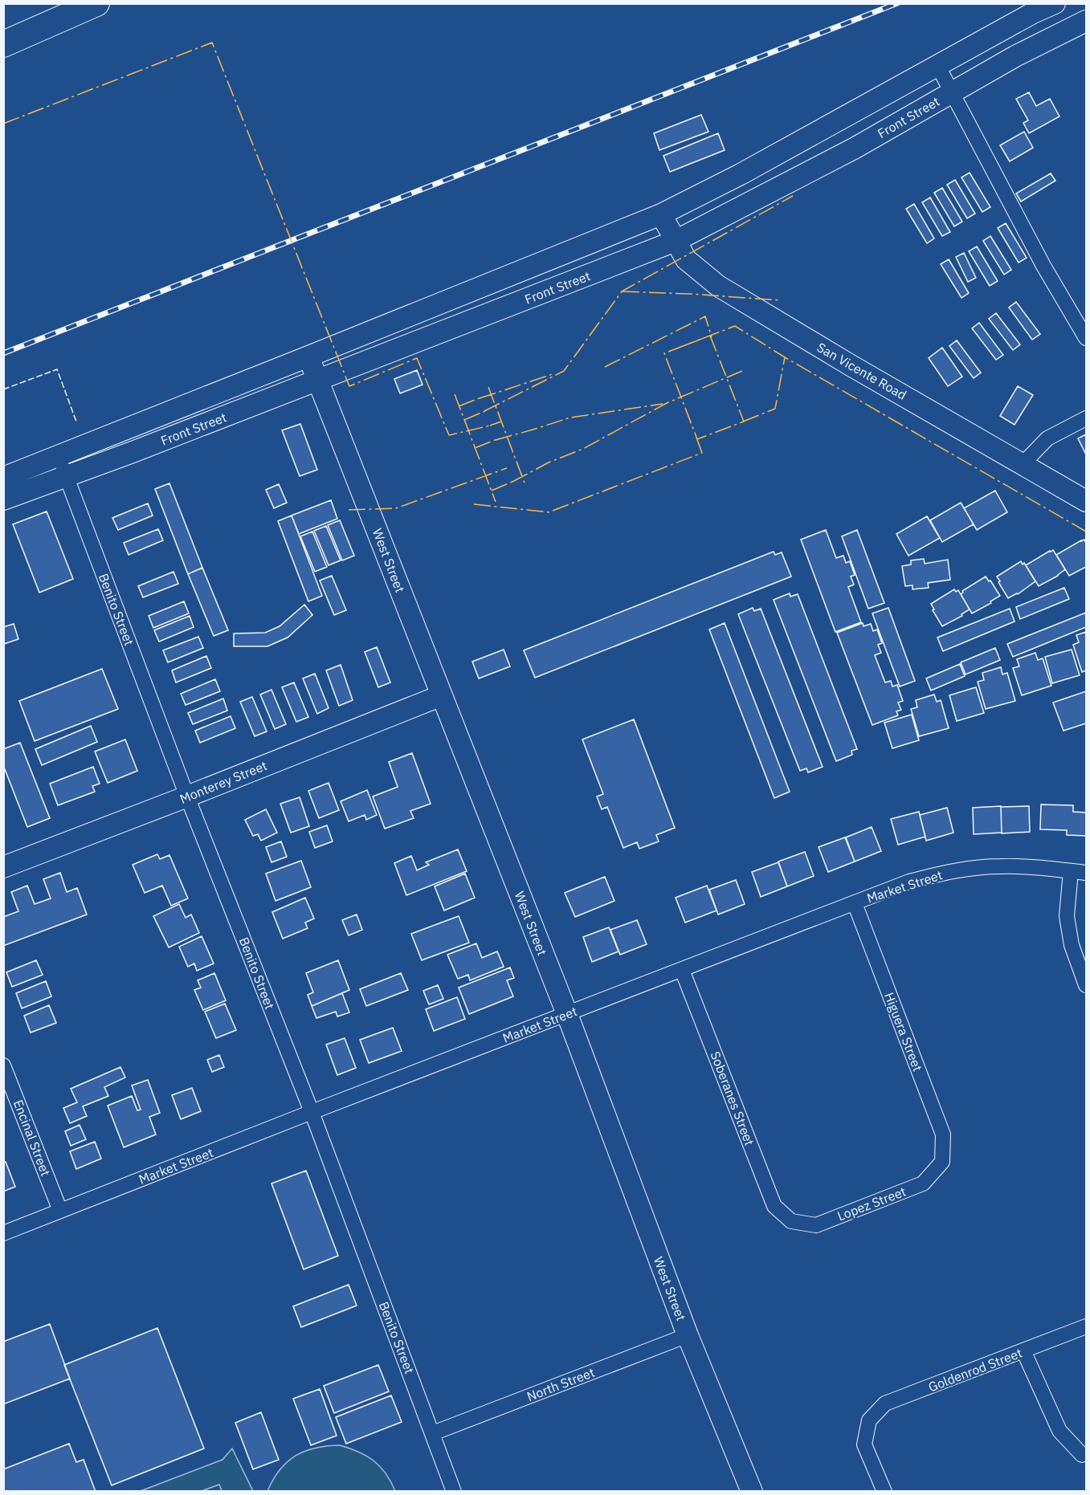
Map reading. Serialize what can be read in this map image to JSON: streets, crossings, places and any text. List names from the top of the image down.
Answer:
{
  "streets": {
    "main road": [
      "Front Street",
      "San Vicente Road",
      "West Street",
      "Monterey Street"
    ],
    "street": [
      "Benito Street",
      "Market Street",
      "Higuera Street",
      "Soberanes Street",
      "Encinal Street",
      "Lopez Street",
      "Goldenrod Street",
      "North Street"
    ]
  },
  "crossings": [
    ["Front Street", "San Vicente Road"],
    ["Front Street", "West Street"],
    ["Front Street", "Benito Street"],
    ["West Street", "Monterey Street"],
    ["West Street", "Market Street"],
    ["West Street", "North Street"],
    ["Benito Street", "Monterey Street"],
    ["Benito Street", "Market Street"],
    ["Benito Street", "North Street"],
    ["Market Street", "Higuera Street"],
    ["Market Street", "Soberanes Street"],
    ["Market Street", "Encinal Street"],
    ["Higuera Street", "Lopez Street"],
    ["Soberanes Street", "Lopez Street"]
  ]
}
